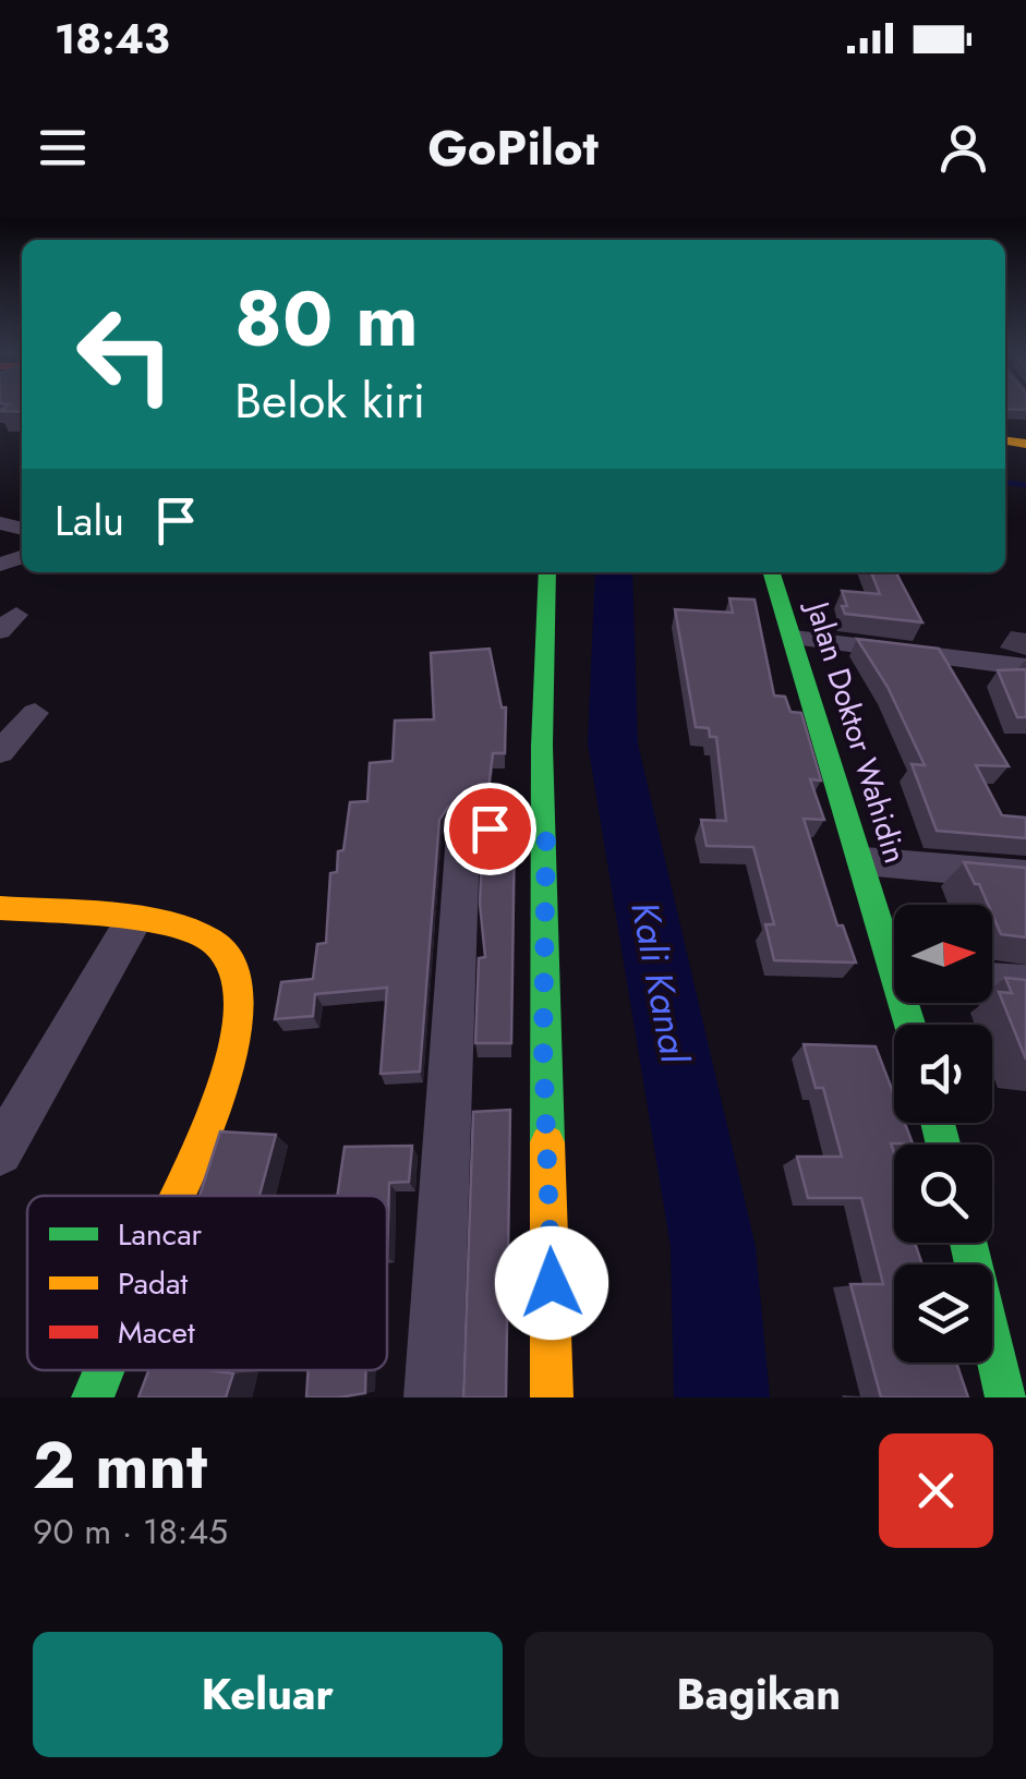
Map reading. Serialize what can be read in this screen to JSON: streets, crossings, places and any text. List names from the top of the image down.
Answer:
{
  "streets": {
    "street": ["Jalan Doktor Wahidin"]
  },
  "water": ["Kali Kanal"],
  "legend": ["Lancar", "Padat", "Macet"],
  "north": "right",
  "page": {
    "status": "18:43",
    "header": "GoPilot",
    "turn": ["80 m", "Belok kiri"],
    "then": "Lalu",
    "heading": ["2 mnt", "90 m · 18:45"],
    "buttons": ["Keluar", "Bagikan"]
  }
}
